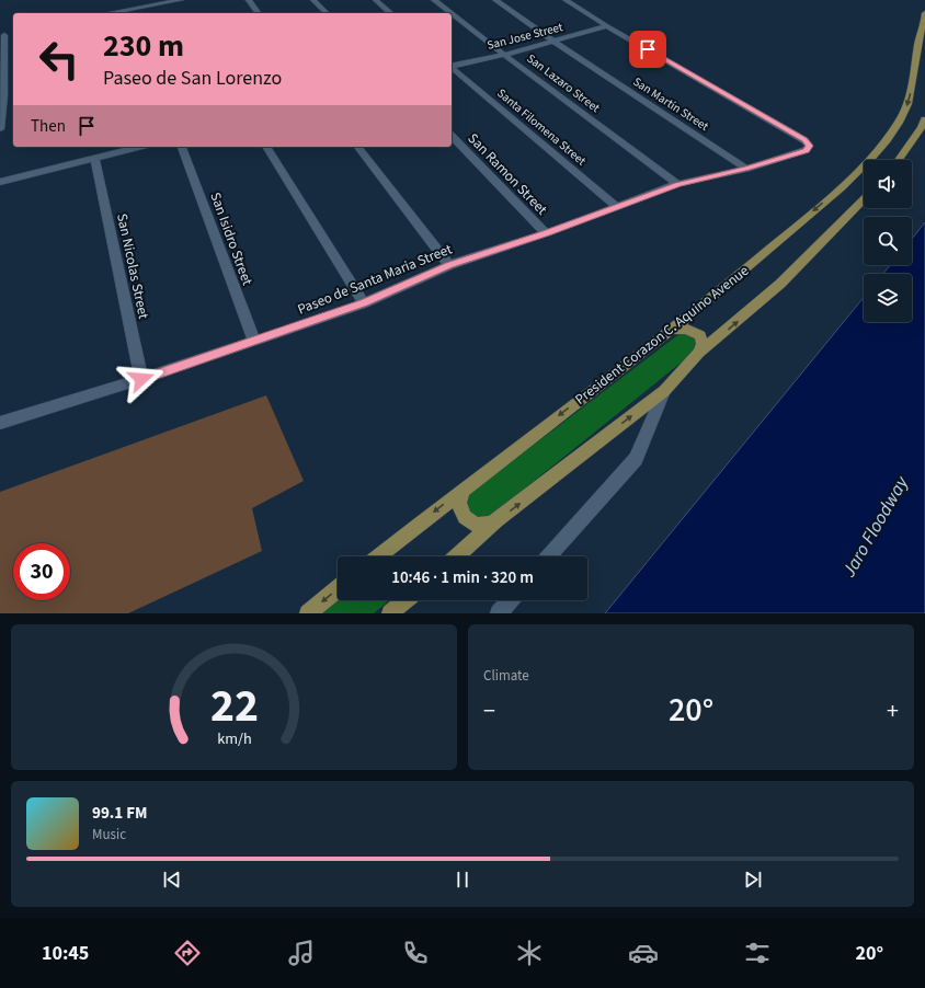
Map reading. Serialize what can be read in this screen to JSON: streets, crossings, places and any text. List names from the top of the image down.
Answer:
{
  "streets": {
    "main road": ["President Corazon C. Aquino Avenue"],
    "street": [
      "San Jose Street",
      "San Lazaro Street",
      "San Martin Street",
      "Santa Filomena Street",
      "San Ramon Street",
      "San Isidro Street",
      "San Nicolas Street",
      "Paseo de Santa Maria Street"
    ]
  },
  "crossings": [
    ["San Jose Street", "San Lazaro Street"],
    ["San Jose Street", "San Martin Street"],
    ["San Jose Street", "Paseo de Santa Maria Street"],
    ["San Lazaro Street", "Paseo de Santa Maria Street"],
    ["San Martin Street", "Paseo de Santa Maria Street"],
    ["Santa Filomena Street", "Paseo de Santa Maria Street"],
    ["San Ramon Street", "Paseo de Santa Maria Street"],
    ["San Isidro Street", "Paseo de Santa Maria Street"],
    ["San Nicolas Street", "Paseo de Santa Maria Street"]
  ],
  "water": ["Jaro Floodway"],
  "page": {
    "turn": ["230 m", "Paseo de San Lorenzo"],
    "then": "Then",
    "limit": "30",
    "trip": "10:46 · 1 min · 320 m",
    "tile": "Climate",
    "heat": ["−", "20°", "+"],
    "song": ["99.1 FM", "Music"],
    "tabs": ["10:45", "20°"],
    "gauge": ["22", "km/h"]
  }
}
